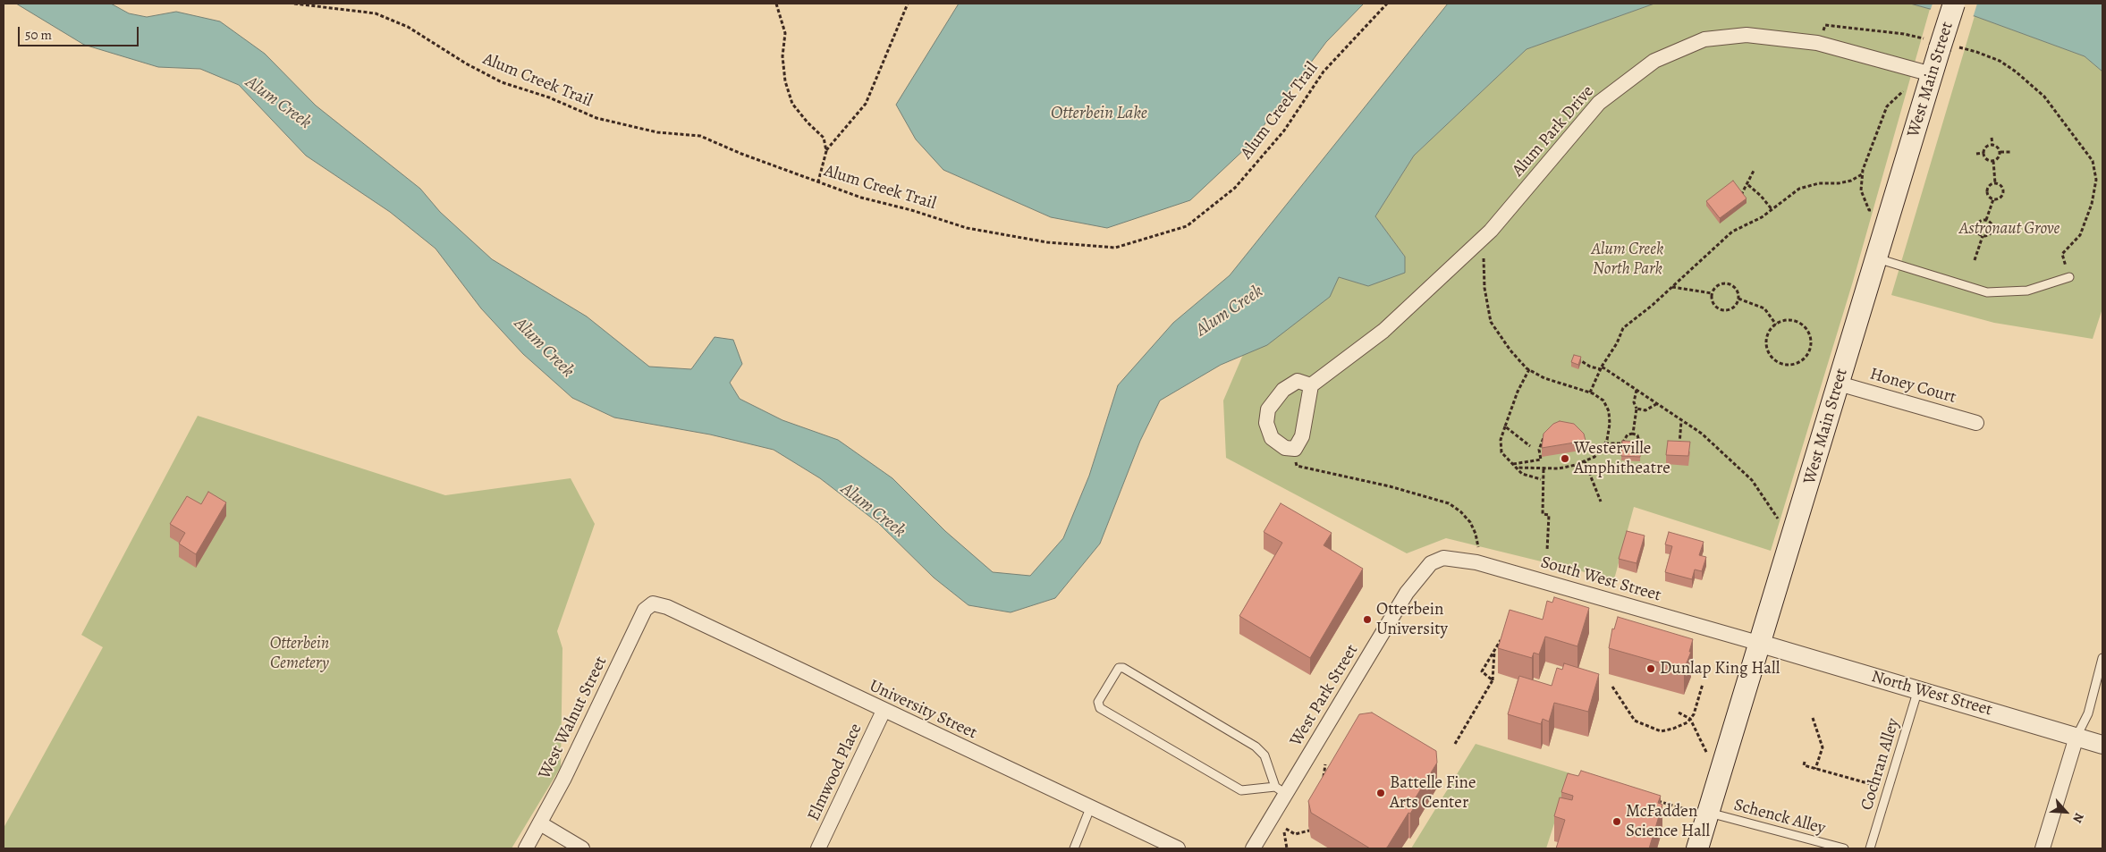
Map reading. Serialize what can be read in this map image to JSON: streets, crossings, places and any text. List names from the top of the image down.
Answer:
{
  "streets": {
    "main road": ["West Main Street"],
    "street": [
      "Alum Park Drive",
      "Honey Court",
      "South West Street",
      "North West Street",
      "West Park Street",
      "University Street",
      "West Walnut Street",
      "Elmwood Place"
    ],
    "lane": ["Cochran Alley", "Schenck Alley"],
    "path": ["Alum Creek Trail"]
  },
  "crossings": [
    ["West Main Street", "Alum Park Drive"],
    ["West Main Street", "Honey Court"],
    ["West Main Street", "South West Street"],
    ["West Main Street", "North West Street"],
    ["West Main Street", "Schenck Alley"],
    ["South West Street", "North West Street"],
    ["South West Street", "West Park Street"],
    ["North West Street", "Cochran Alley"],
    ["University Street", "West Walnut Street"],
    ["University Street", "Elmwood Place"]
  ],
  "water": ["Alum Creek", "Otterbein Lake"],
  "parks": ["Astronaut Grove", "Alum Creek North Park", "Otterbein Cemetery"],
  "places": [
    "Westerville Amphitheatre",
    "Otterbein University",
    "Dunlap King Hall",
    "Battelle Fine Arts Center",
    "McFadden Science Hall"
  ],
  "scale_bar": "50 m",
  "north": "bottom right"
}
